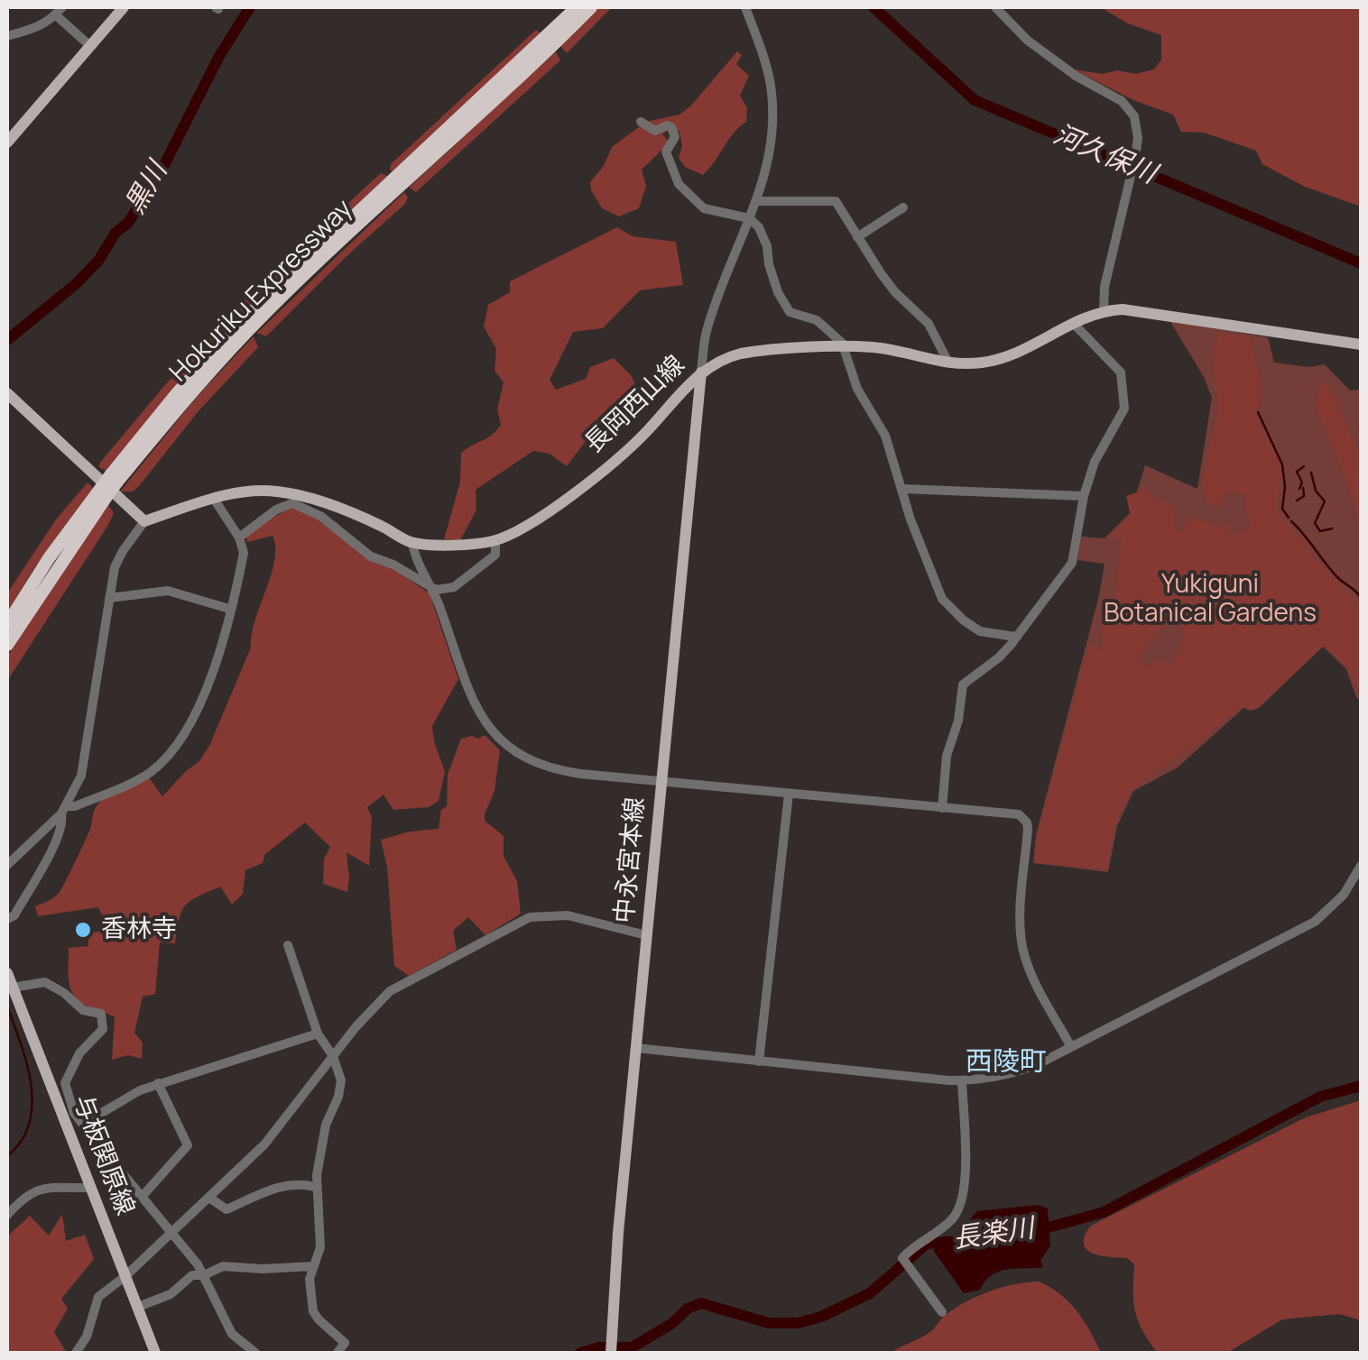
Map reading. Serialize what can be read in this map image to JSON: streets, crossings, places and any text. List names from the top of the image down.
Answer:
{
  "streets": {
    "highway": ["Hokuriku Expressway"],
    "main road": ["長岡西山線", "中永宮本線", "与板関原線"]
  },
  "crossings": [
    ["長岡西山線", "中永宮本線"]
  ],
  "districts": ["西陵町"],
  "water": ["河久保川", "黒川", "長楽川"],
  "parks": ["Yukiguni Botanical Gardens"],
  "places": ["香林寺"]
}
